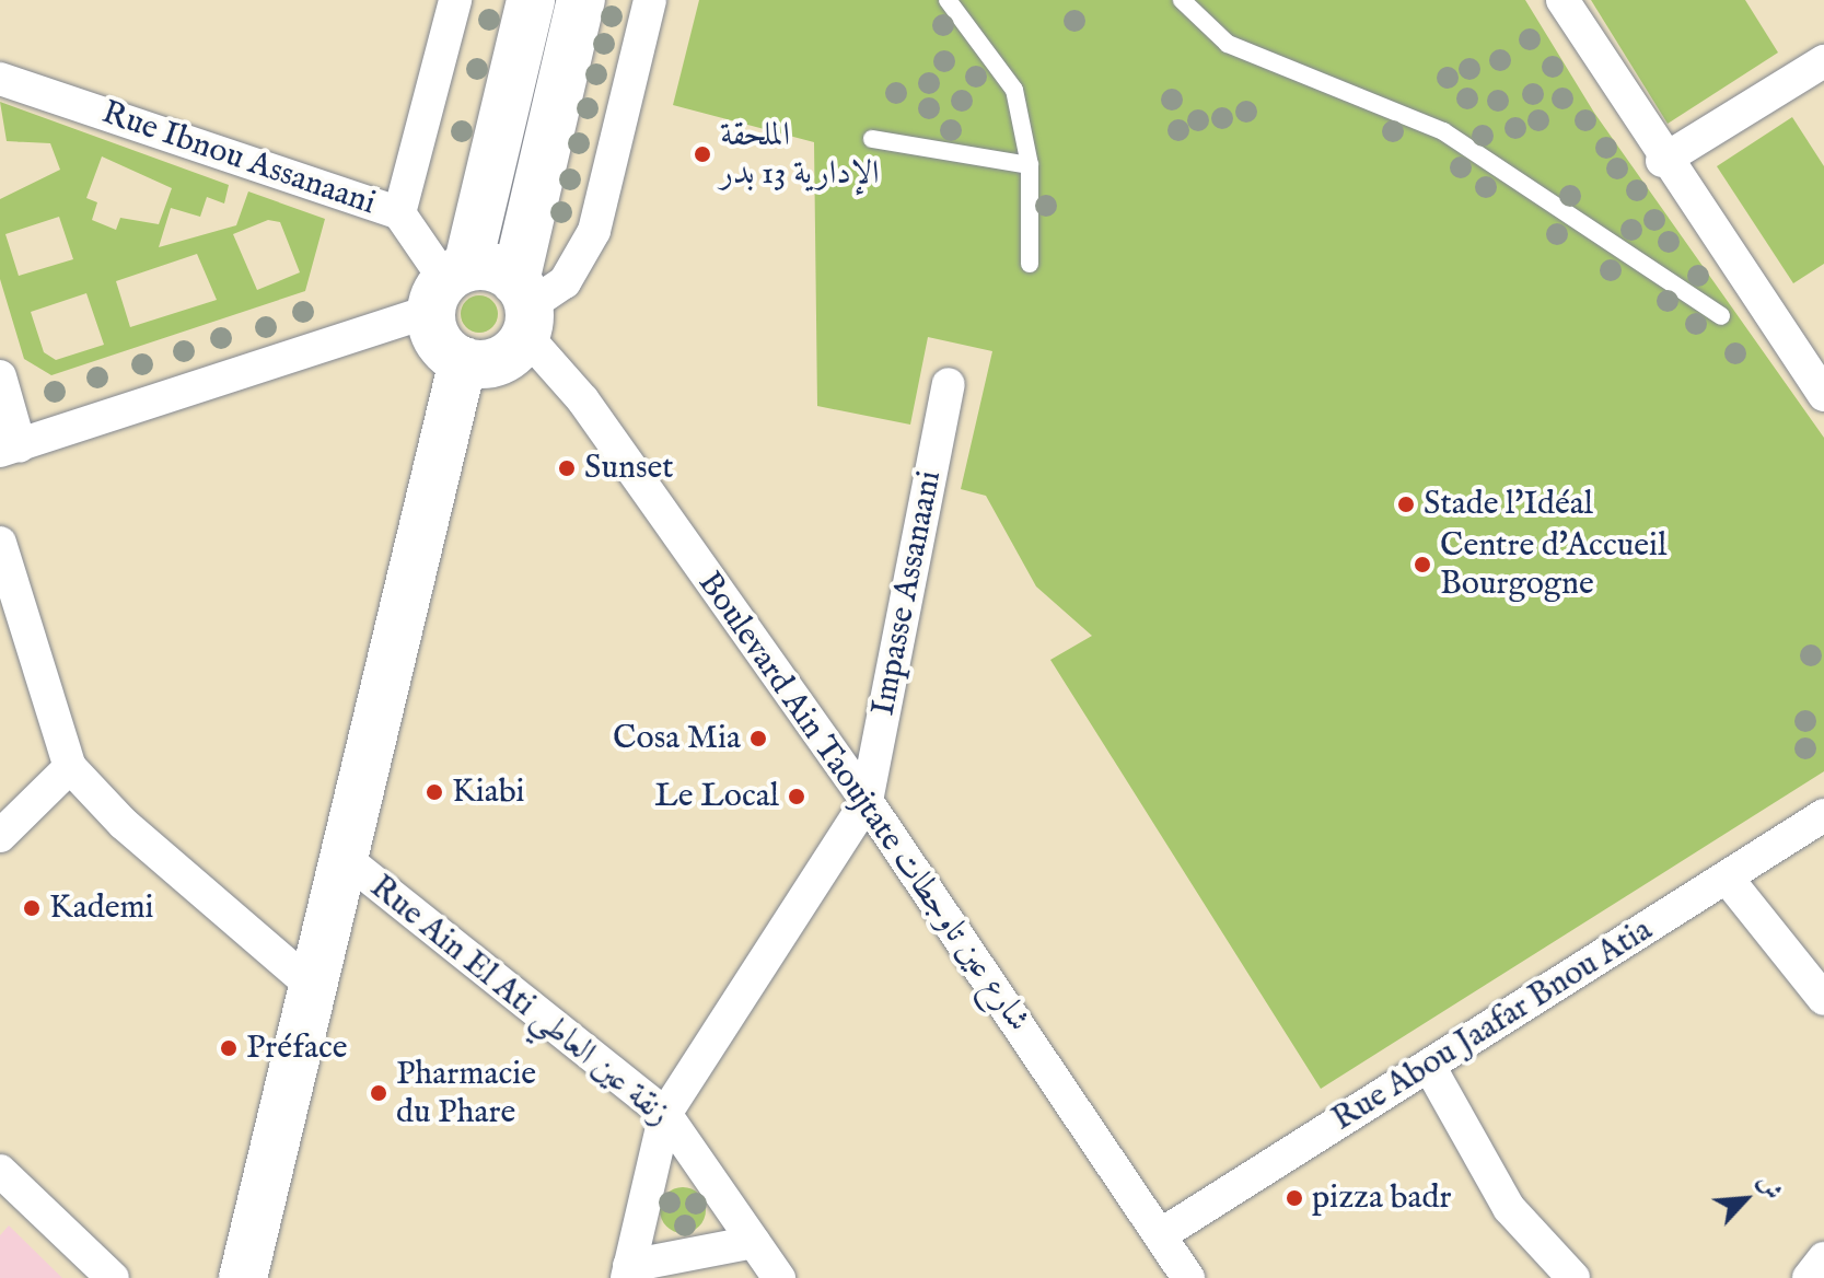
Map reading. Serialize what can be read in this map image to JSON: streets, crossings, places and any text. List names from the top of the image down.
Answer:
{
  "streets": {
    "street": [
      "Rue Ibnou Assanaani",
      "Impasse Assanaani",
      "Boulevard Ain Taoujtate شارع عين تاوجطات",
      "Rue Ain El Ati زنقة عين العاطي",
      "Rue Abou Jaafar Bnou Atia"
    ]
  },
  "crossings": [
    ["Rue Ibnou Assanaani", "Boulevard Ain Taoujtate شارع عين تاوجطات"],
    ["Impasse Assanaani", "Boulevard Ain Taoujtate شارع عين تاوجطات"],
    ["Boulevard Ain Taoujtate شارع عين تاوجطات", "Rue Abou Jaafar Bnou Atia"]
  ],
  "places": [
    "الملحقة الإدارية 13 بدر",
    "Sunset",
    "Stade l'Idéal",
    "Centre d'Accueil Bourgogne",
    "Cosa Mia",
    "Kiabi",
    "Le Local",
    "Kademi",
    "Préface",
    "Pharmacie du Phare",
    "pizza badr"
  ],
  "north": "top right"
}
